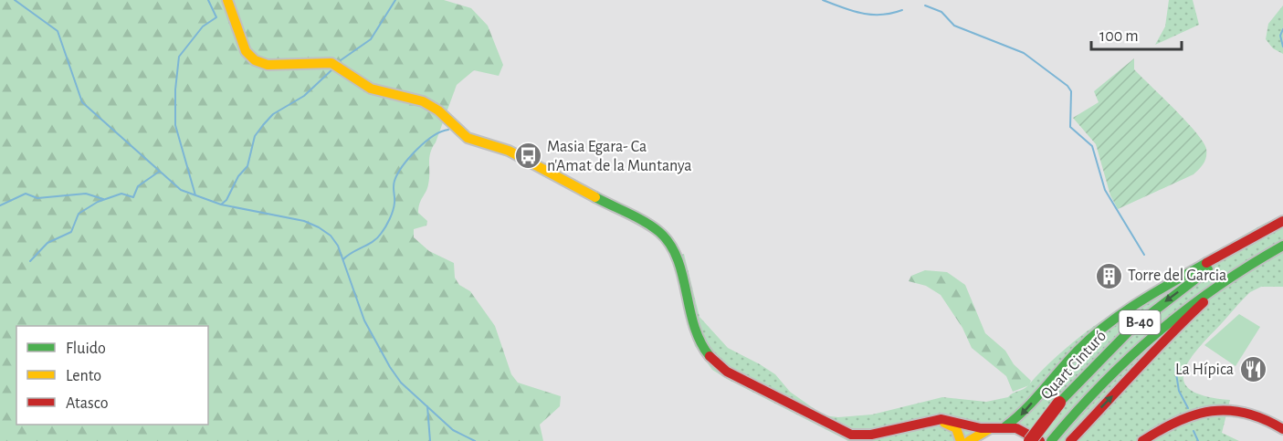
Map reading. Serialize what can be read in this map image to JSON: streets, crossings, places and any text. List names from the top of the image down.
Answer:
{
  "streets": {
    "main road": ["B-40", "Quart Cinturó"]
  },
  "places": {
    "bus stop": ["Masia Egara- Ca n'Amat de la Muntanya"],
    "building": ["Torre del Garcia"],
    "restaurant": ["La Hípica"]
  },
  "legend": ["Fluido", "Lento", "Atasco"],
  "scale_bar": "100 m"
}
